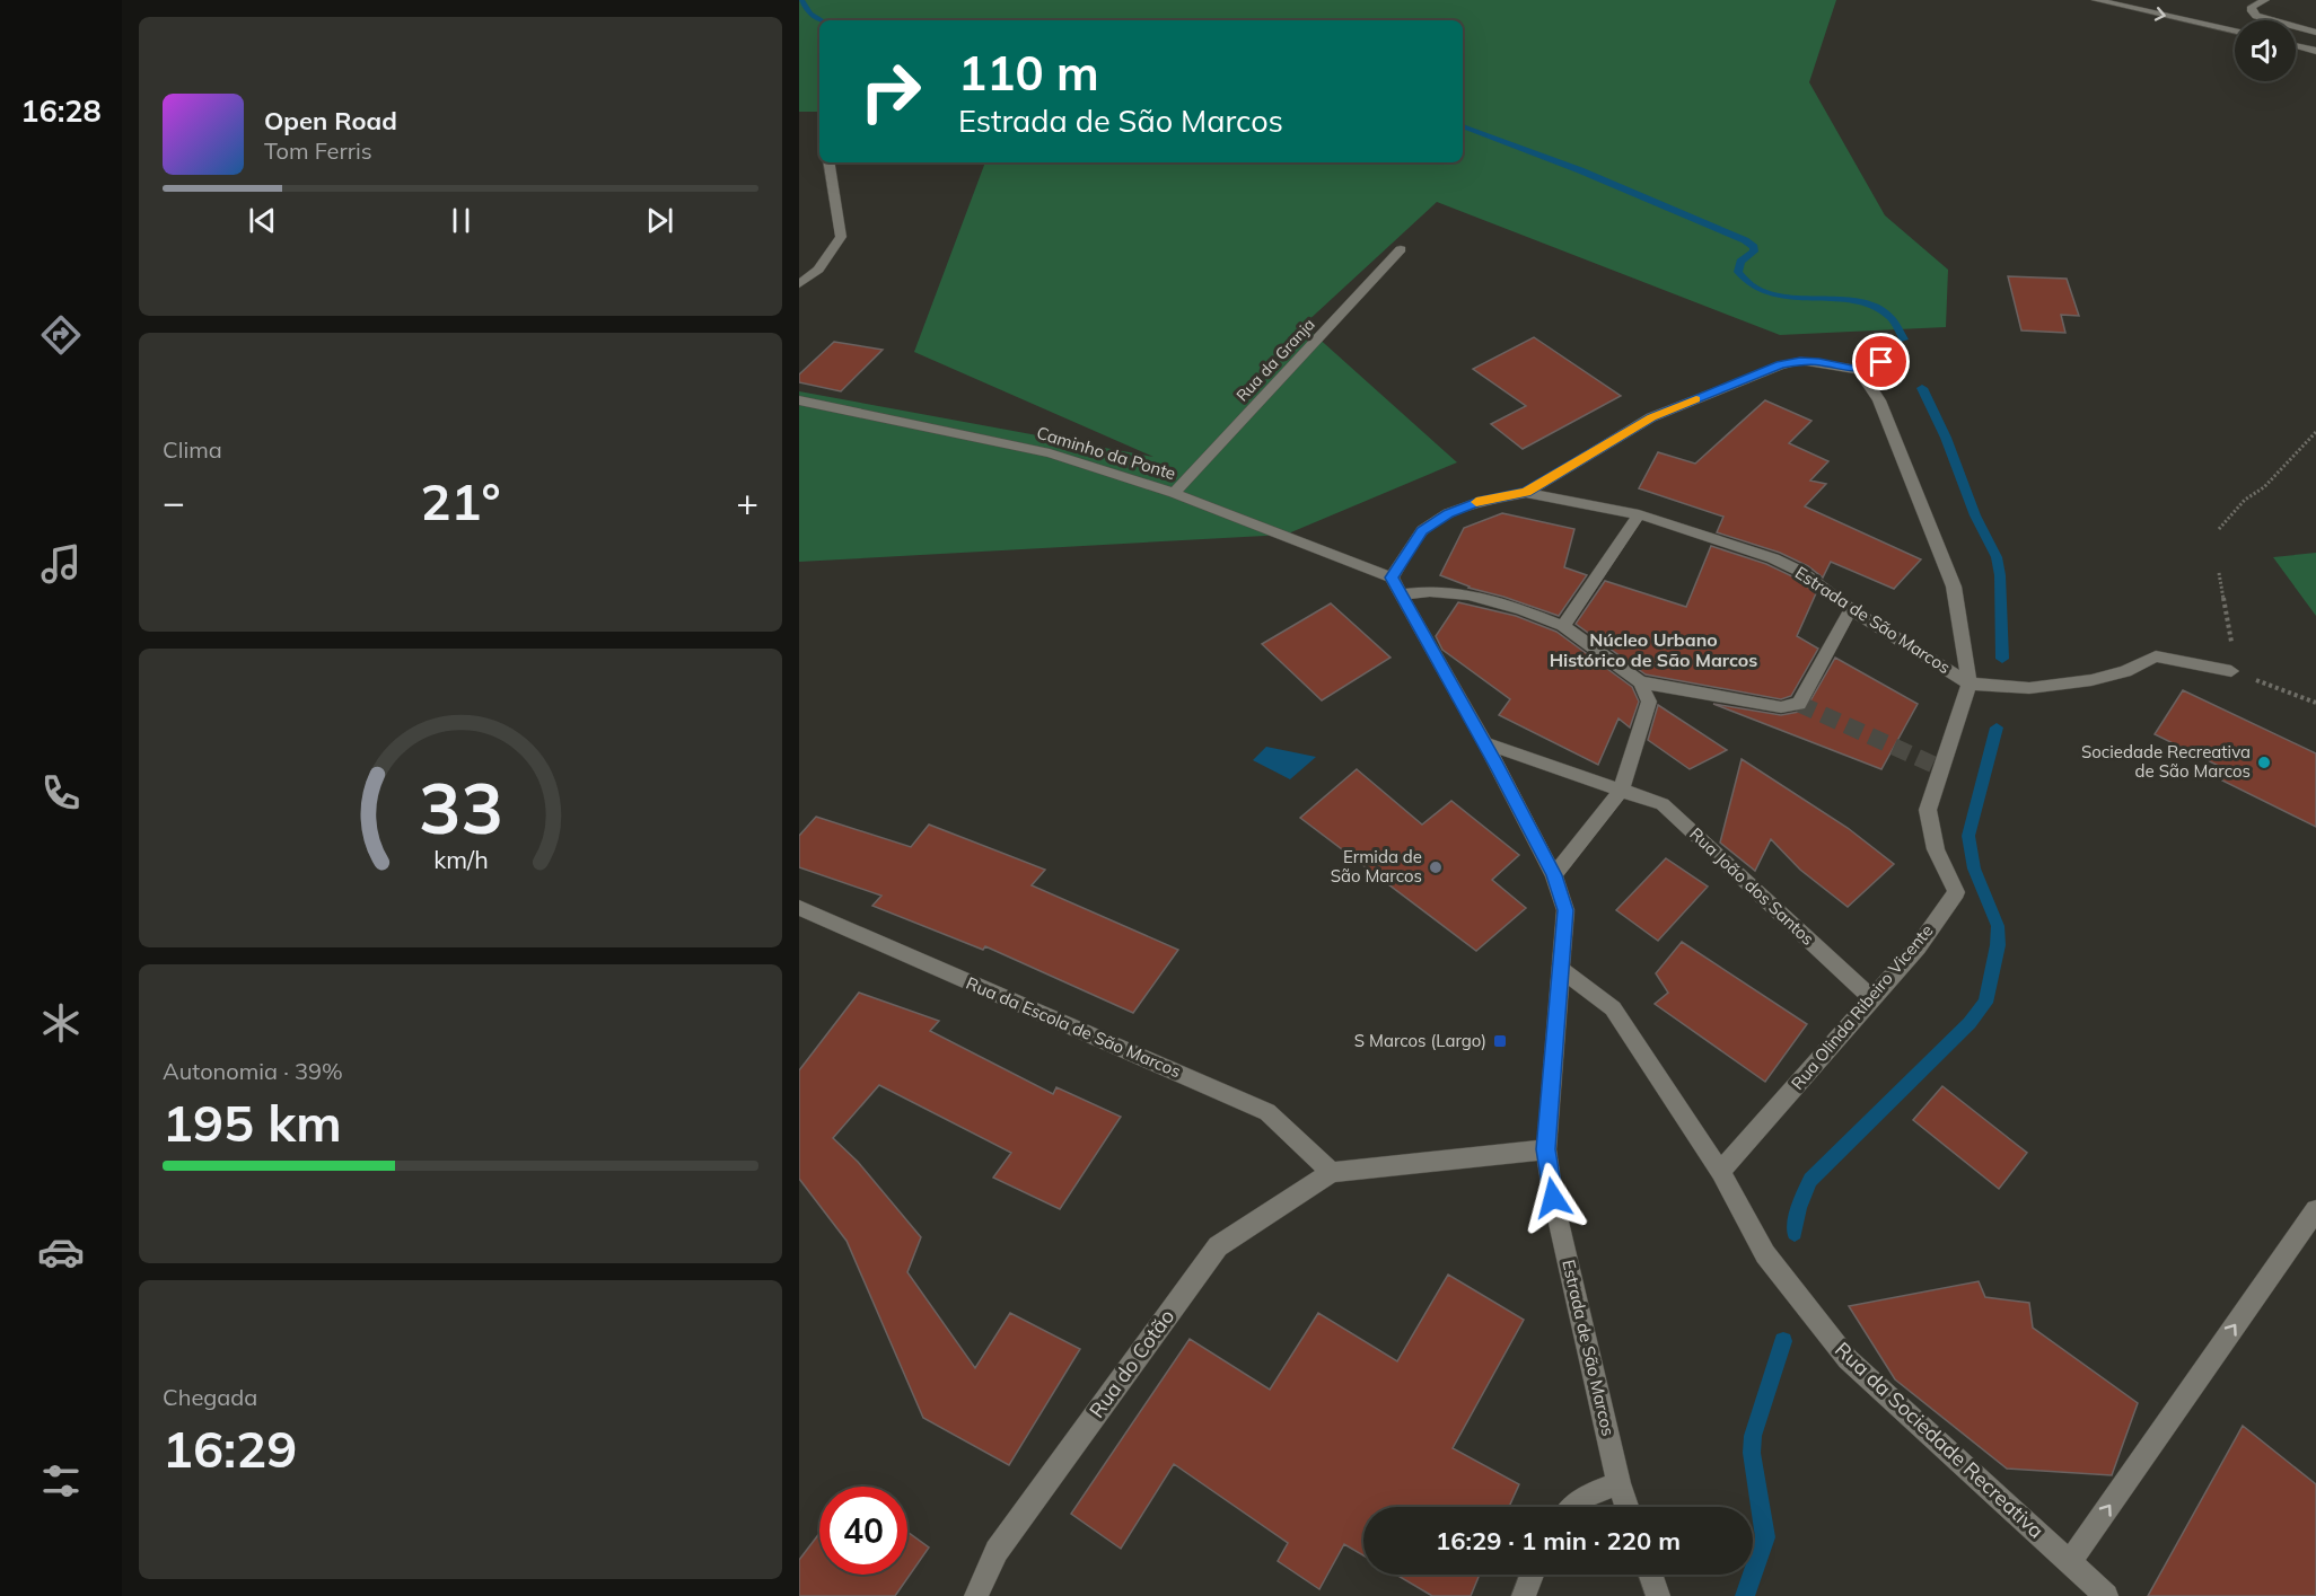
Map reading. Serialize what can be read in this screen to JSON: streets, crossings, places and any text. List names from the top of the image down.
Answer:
{
  "streets": {
    "street": [
      "Rua da Granja",
      "Caminho da Ponte",
      "Estrada de São Marcos",
      "Rua João dos Santos",
      "Rua Olinda Ribeiro Vicente",
      "Rua da Escola de São Marcos",
      "Rua do Cotão",
      "Rua da Sociedade Recreativa"
    ]
  },
  "crossings": [
    ["Rua da Granja", "Caminho da Ponte"],
    ["Caminho da Ponte", "Estrada de São Marcos"],
    ["Estrada de São Marcos", "Rua João dos Santos"],
    ["Estrada de São Marcos", "Rua Olinda Ribeiro Vicente"],
    ["Estrada de São Marcos", "Rua da Sociedade Recreativa"],
    ["Rua João dos Santos", "Rua Olinda Ribeiro Vicente"],
    ["Rua Olinda Ribeiro Vicente", "Rua da Sociedade Recreativa"],
    ["Rua da Escola de São Marcos", "Rua do Cotão"]
  ],
  "districts": ["Núcleo Urbano Histórico de São Marcos"],
  "places": {
    "other": ["Sociedade Recreativa de São Marcos", "Ermida de São Marcos"],
    "transit": ["S Marcos (Largo)"]
  },
  "page": {
    "tabs": "16:28",
    "turn": ["110 m", "Estrada de São Marcos"],
    "song": ["Open Road", "Tom Ferris"],
    "tile": [
      "Clima",
      ["Autonomia · 39%", "195 km"],
      ["Chegada", "16:29"]
    ],
    "heat": ["−", "21°", "+"],
    "limit": "40",
    "trip": "16:29 · 1 min · 220 m",
    "gauge": ["33", "km/h"]
  }
}
